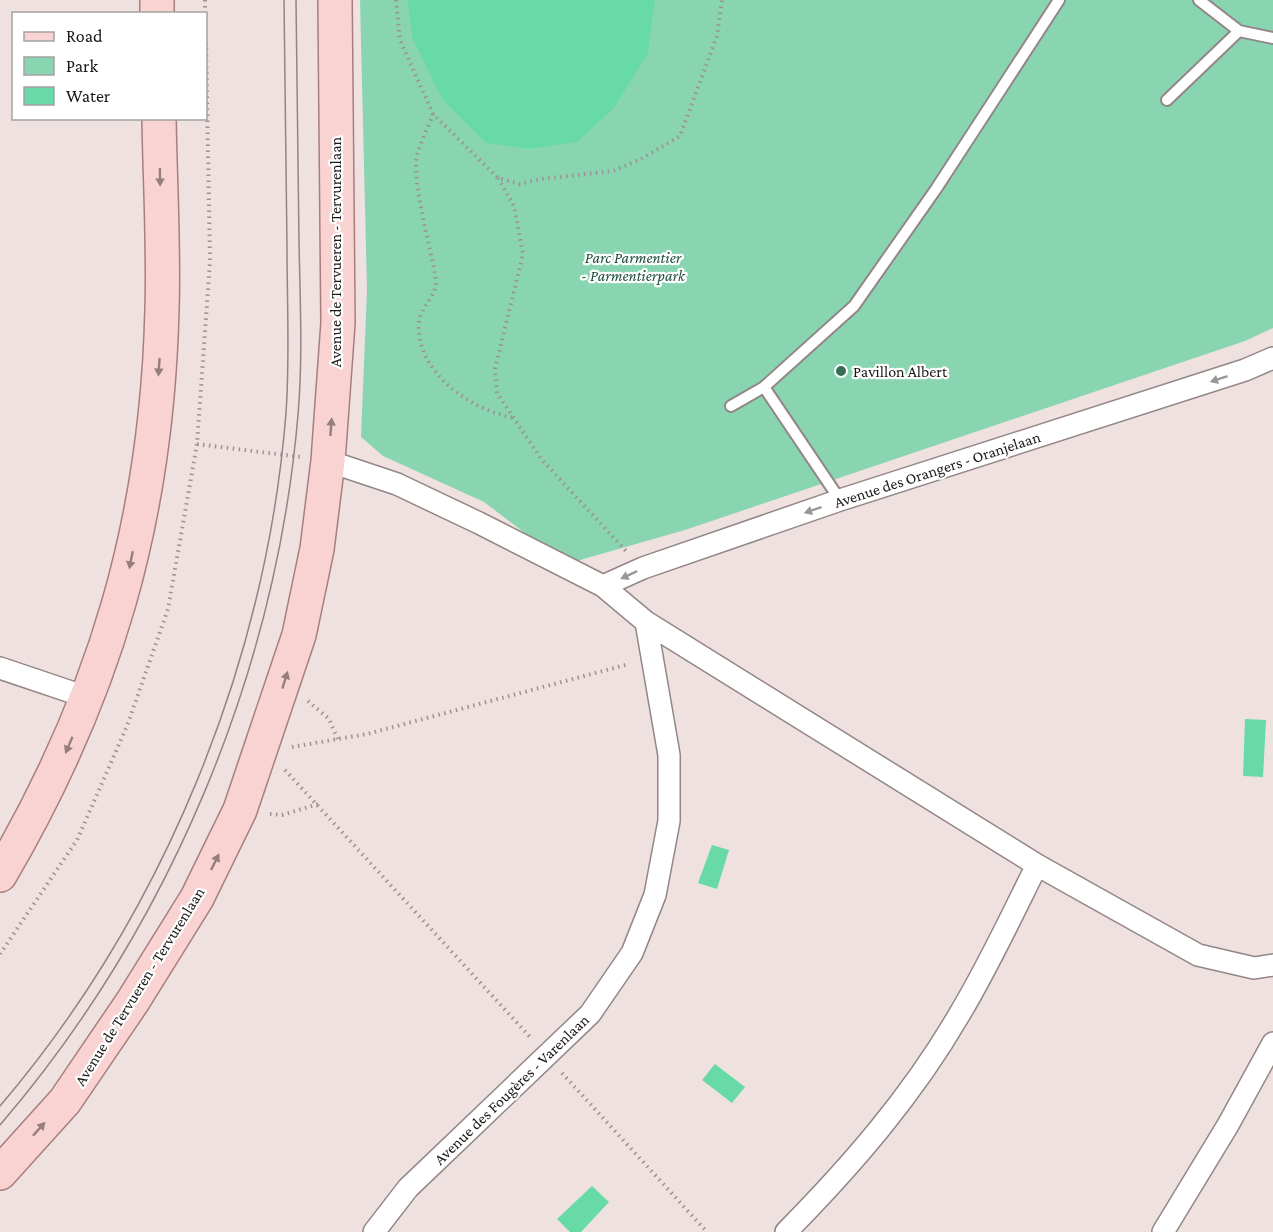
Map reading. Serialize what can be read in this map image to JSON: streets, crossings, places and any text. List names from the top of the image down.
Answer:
{
  "streets": {
    "main road": ["Avenue de Tervueren - Tervurenlaan"],
    "street": ["Avenue des Orangers - Oranjelaan", "Avenue des Fougères - Varenlaan"]
  },
  "one_way": ["Avenue des Orangers - Oranjelaan"],
  "parks": ["Parc Parmentier - Parmentierpark"],
  "places": ["Pavillon Albert"],
  "legend": ["Road", "Park", "Water"]
}
